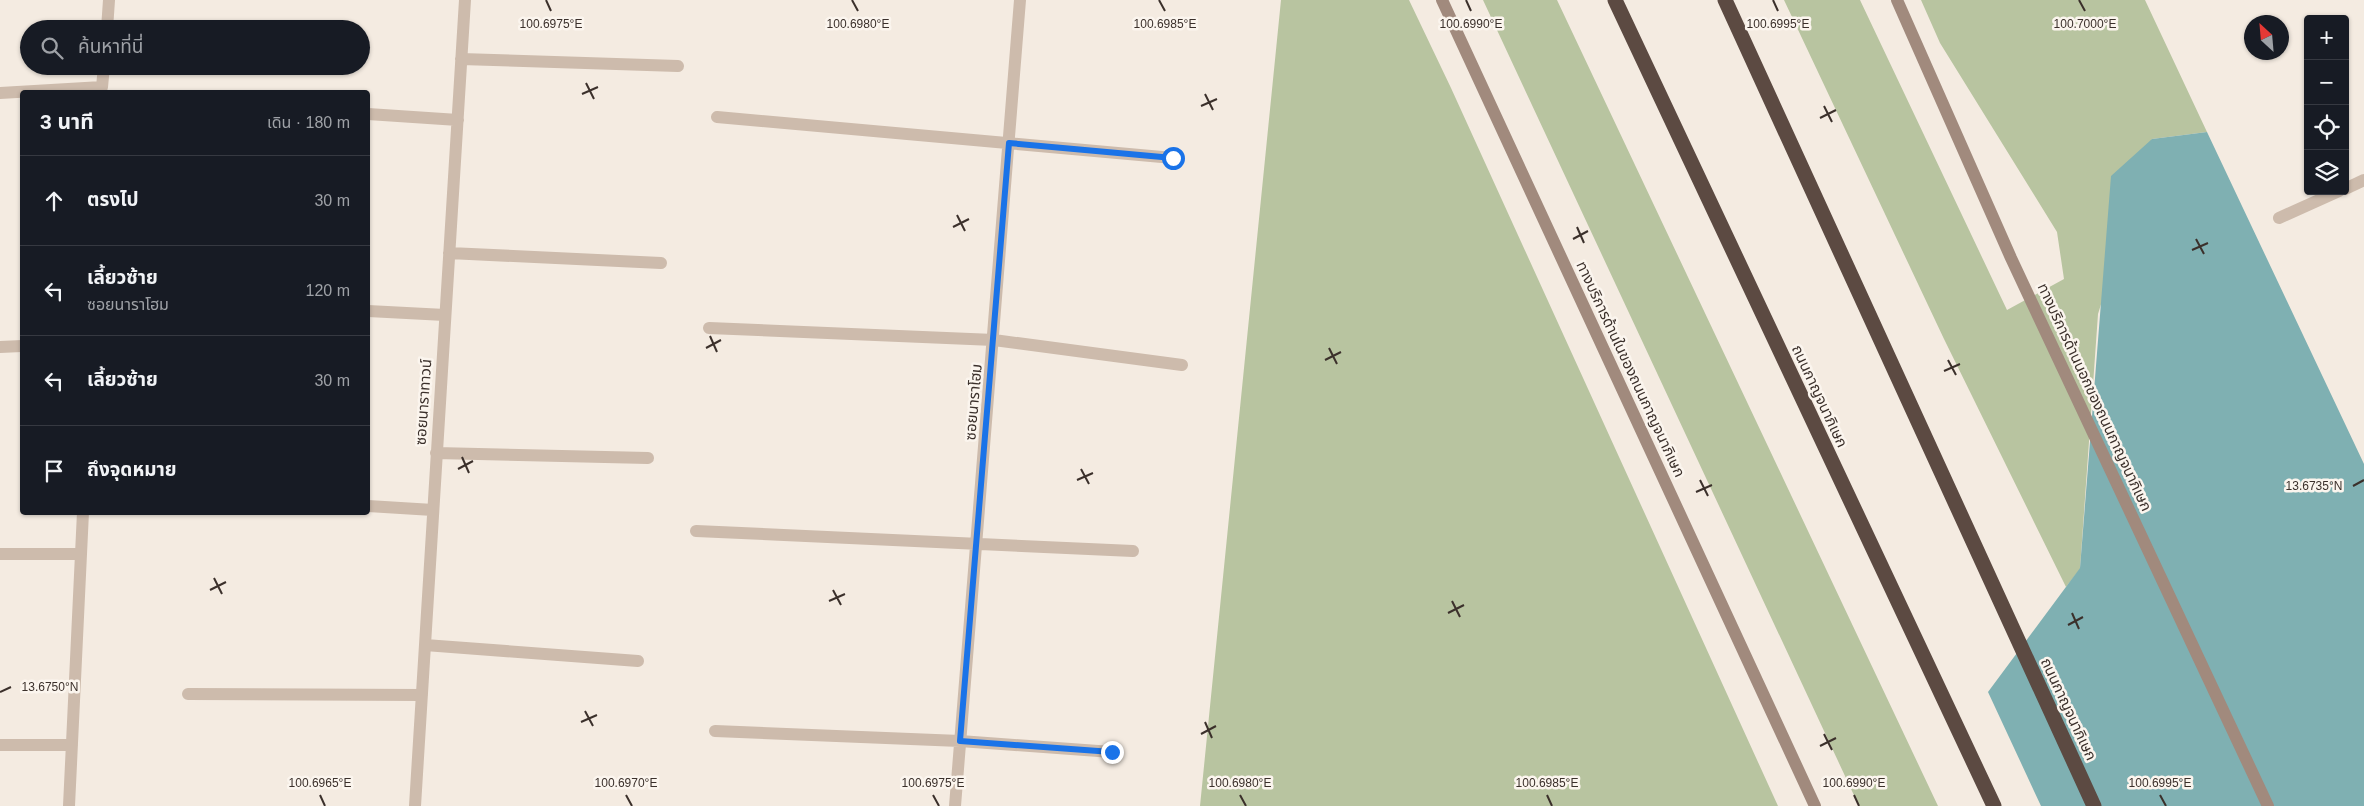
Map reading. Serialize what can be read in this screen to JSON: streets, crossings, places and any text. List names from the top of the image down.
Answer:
{
  "streets": {
    "highway": ["ถนนกาญจนาภิเษก"],
    "main road": ["ทางบริการด้านในของถนนกาญจนาภิเษก", "ทางบริการด้านนอกของถนนกาญจนาภิเษก"],
    "street": ["ซอยนาราทาวน์", "ซอยนาราโฮม"]
  },
  "north": "top left",
  "page": {
    "map_buttons": ["+", "−"],
    "search": "ค้นหาที่นี่",
    "heading": ["3 นาที", "เดิน · 180 m"],
    "list": [
      ["ตรงไป", "30 m"],
      ["เลี้ยวซ้าย", "ซอยนาราโฮม", "120 m"],
      ["เลี้ยวซ้าย", "30 m"],
      "ถึงจุดหมาย"
    ]
  },
  "coordinates": [
    "100.6975°E",
    "100.6980°E",
    "100.6985°E",
    "100.6990°E",
    "100.7000°E",
    "100.6995°E",
    "13.6735°N",
    "13.6750°N",
    "100.6965°E",
    "100.6970°E"
  ]
}
